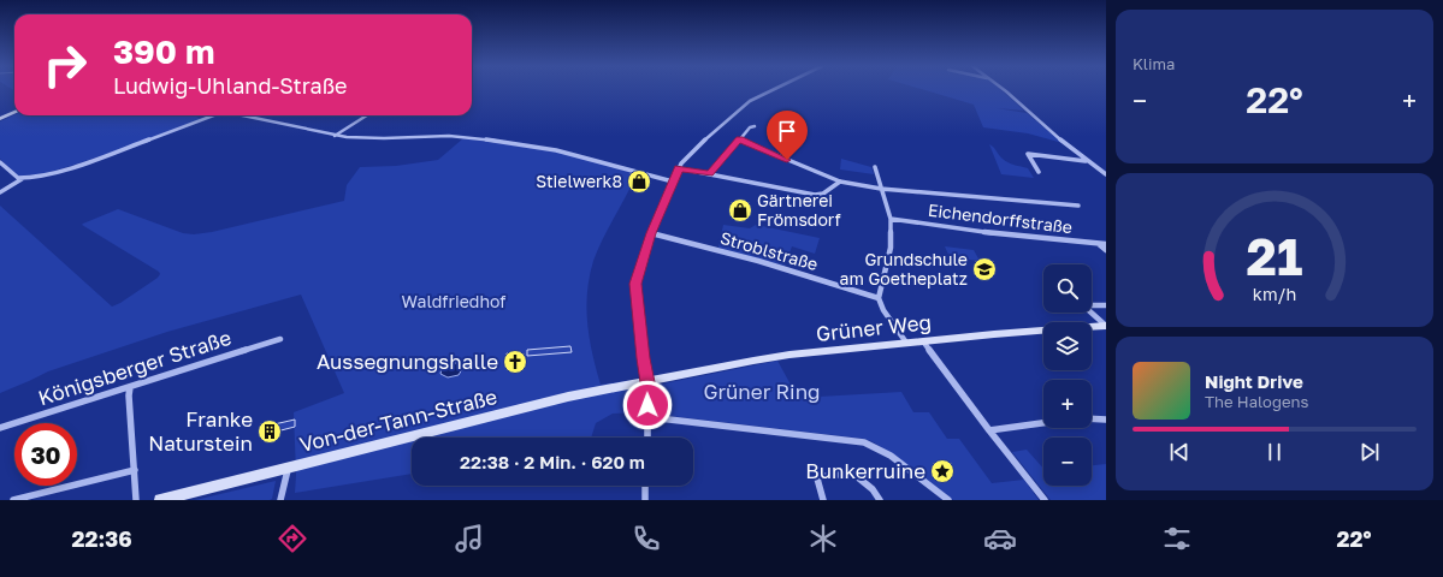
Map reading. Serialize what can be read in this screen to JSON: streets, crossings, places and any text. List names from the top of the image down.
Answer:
{
  "streets": {
    "street": [
      "Eichendorffstraße",
      "Stroblstraße",
      "Grüner Weg",
      "Königsberger Straße",
      "Von-der-Tann-Straße"
    ]
  },
  "crossings": [
    ["Grüner Weg", "Von-der-Tann-Straße"]
  ],
  "parks": ["Waldfriedhof", "Grüner Ring"],
  "places": {
    "shop": ["Stielwerk8", "Gärtnerei Frömsdorf"],
    "school or university": ["Grundschule am Goetheplatz"],
    "church": ["Aussegnungshalle"],
    "building": ["Franke Naturstein"],
    "place": ["Bunkerruine"]
  },
  "page": {
    "tile": "Klima",
    "turn": ["390 m", "Ludwig-Uhland-Straße"],
    "heat": ["−", "22°", "+"],
    "map_buttons": ["+", "−"],
    "song": ["Night Drive", "The Halogens"],
    "limit": "30",
    "trip": "22:38 · 2 Min. · 620 m",
    "tabs": ["22:36", "22°"],
    "gauge": ["21", "km/h"]
  }
}
